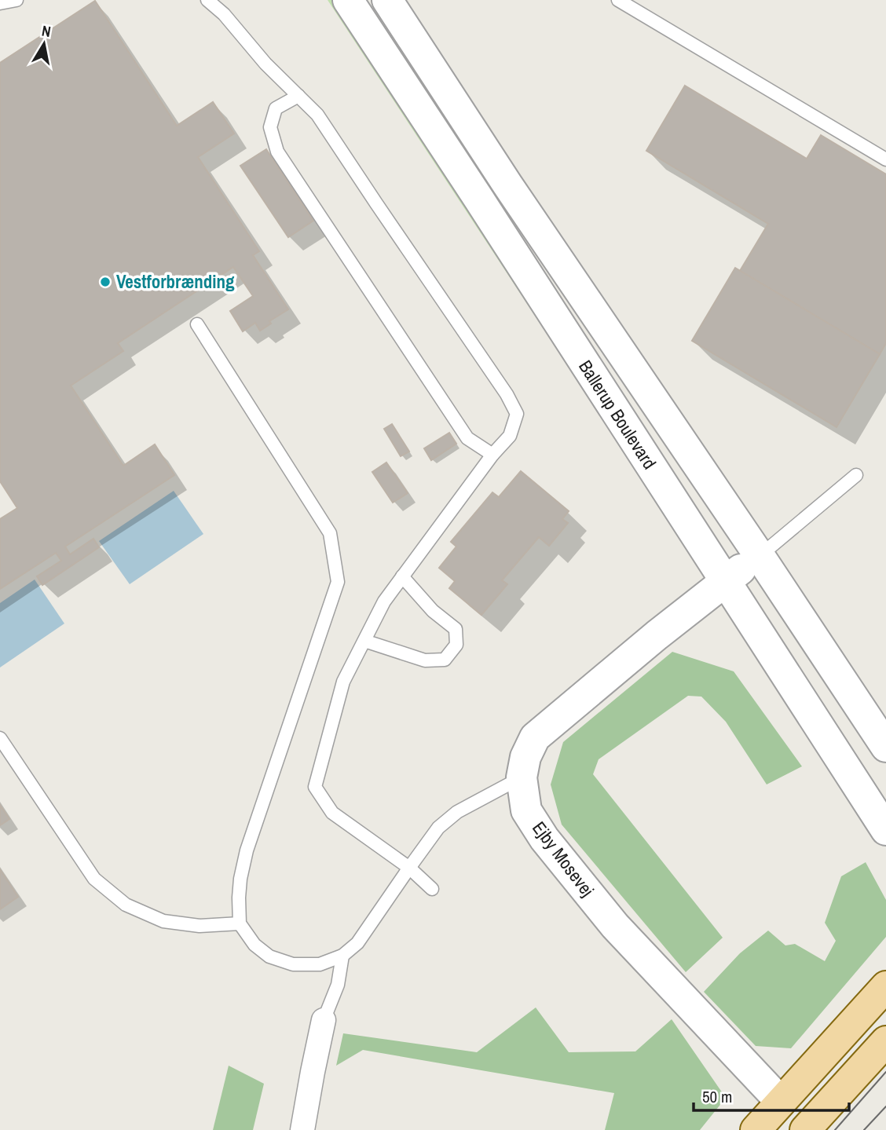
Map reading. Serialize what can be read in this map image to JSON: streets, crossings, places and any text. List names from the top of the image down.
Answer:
{
  "streets": {
    "street": ["Ballerup Boulevard", "Ejby Mosevej"]
  },
  "crossings": [
    ["Ballerup Boulevard", "Ejby Mosevej"]
  ],
  "places": ["Vestforbrænding"],
  "scale_bar": "50 m",
  "north": "top"
}
